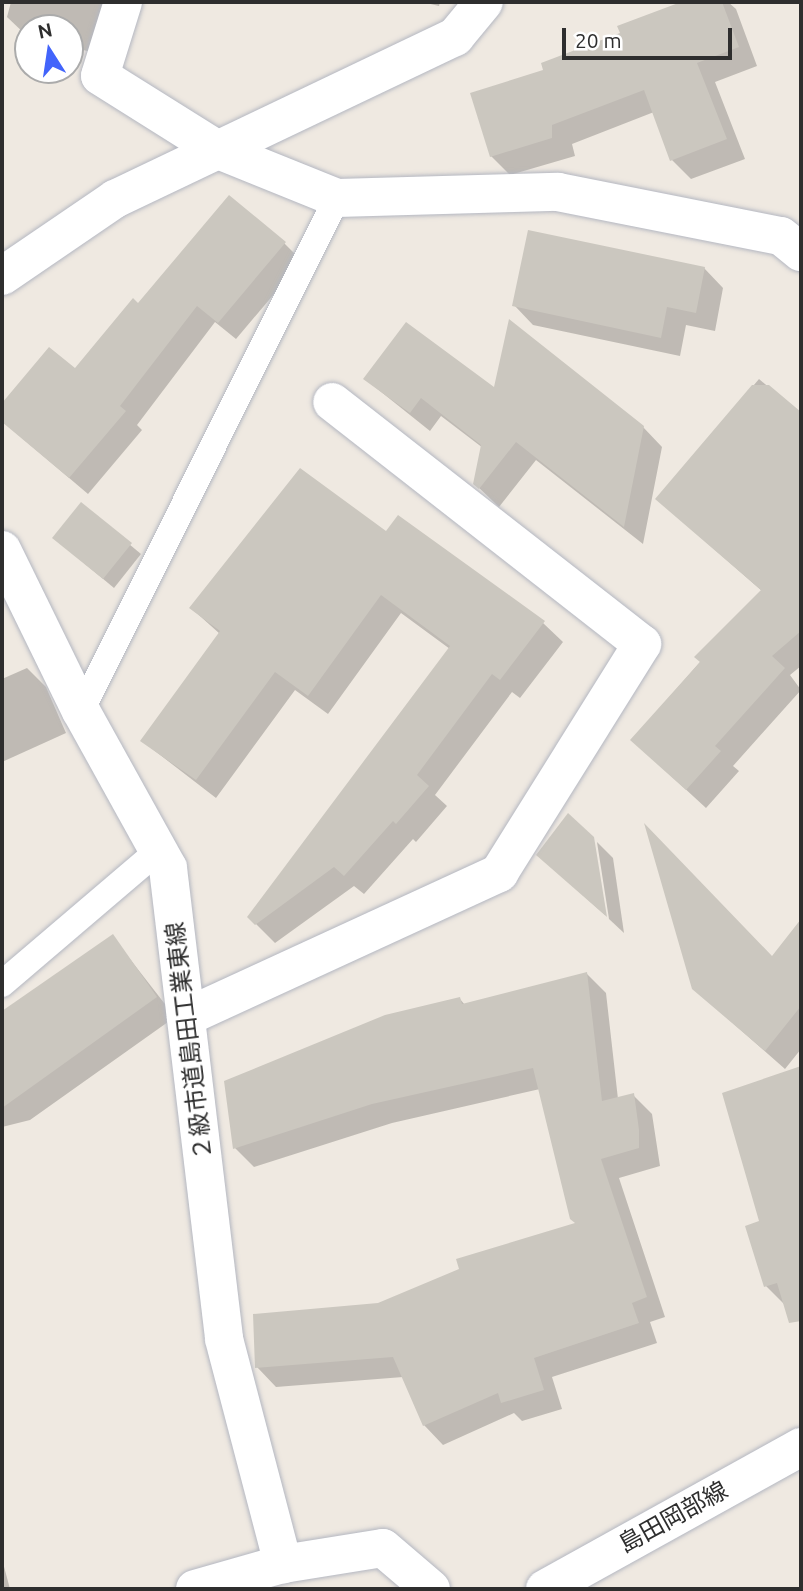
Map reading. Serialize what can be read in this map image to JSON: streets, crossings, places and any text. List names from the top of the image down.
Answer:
{
  "streets": {
    "street": ["２級市道島田工業東線", "島田岡部線"]
  },
  "scale_bar": "20 m",
  "north": "top"
}
